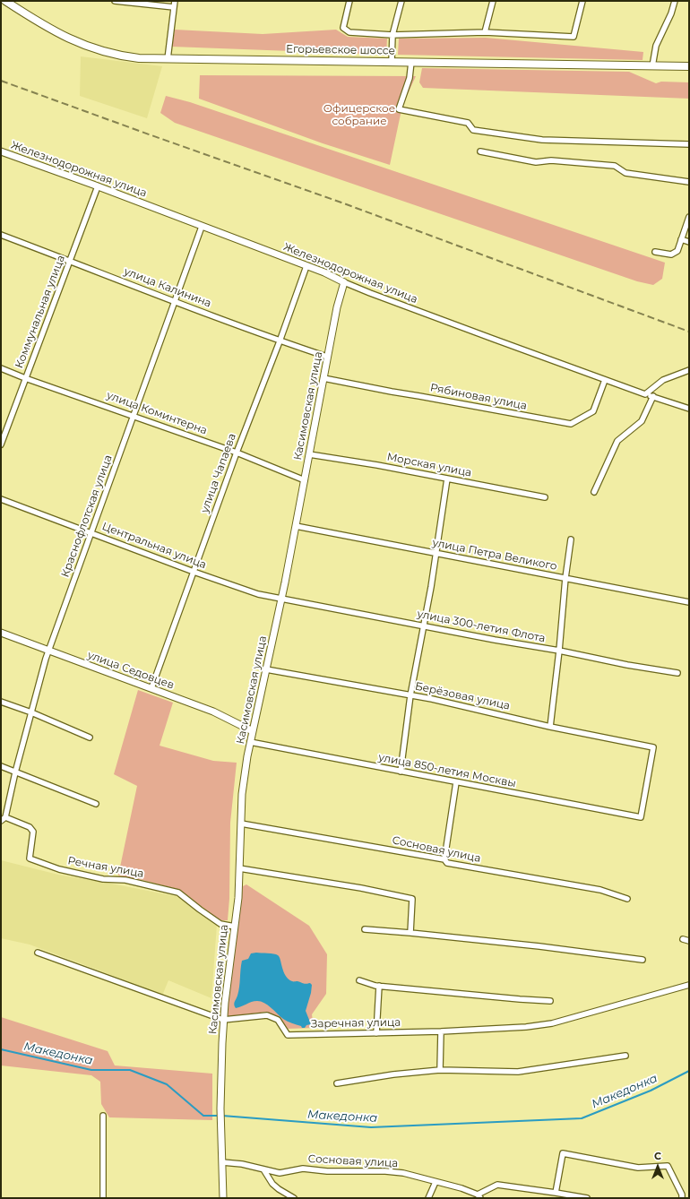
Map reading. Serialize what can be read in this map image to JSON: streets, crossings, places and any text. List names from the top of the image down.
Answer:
{
  "streets": {
    "main road": [
      "Егорьевское шоссе",
      "Железнодорожная улица",
      "Касимовская улица",
      "улица Седовцев"
    ],
    "street": [
      "улица Калинина",
      "Коммунальная улица",
      "Рябиновая улица",
      "улица Коминтерна",
      "Морская улица",
      "улица Чапаева",
      "Краснофлотская улица",
      "Центральная улица",
      "улица Петра Великого",
      "улица 300-летия Флота",
      "Берёзовая улица",
      "улица 850-летия Москвы",
      "Сосновая улица",
      "Речная улица",
      "Заречная улица"
    ]
  },
  "crossings": [
    ["Железнодорожная улица", "Коммунальная улица"],
    ["Железнодорожная улица", "Рябиновая улица"],
    ["Железнодорожная улица", "Касимовская улица"],
    ["Железнодорожная улица", "улица Чапаева"],
    ["Железнодорожная улица", "Краснофлотская улица"],
    ["улица Калинина", "Коммунальная улица"],
    ["улица Калинина", "Касимовская улица"],
    ["улица Калинина", "улица Чапаева"],
    ["улица Калинина", "Краснофлотская улица"],
    ["Коммунальная улица", "улица Коминтерна"],
    ["Рябиновая улица", "Касимовская улица"],
    ["Касимовская улица", "улица Коминтерна"],
    ["Касимовская улица", "Морская улица"],
    ["Касимовская улица", "Центральная улица"],
    ["Касимовская улица", "улица Петра Великого"],
    ["Касимовская улица", "улица 300-летия Флота"],
    ["Касимовская улица", "улица Седовцев"],
    ["Касимовская улица", "Берёзовая улица"],
    ["Касимовская улица", "улица 850-летия Москвы"],
    ["Касимовская улица", "Сосновая улица"],
    ["Касимовская улица", "Речная улица"],
    ["Касимовская улица", "Заречная улица"],
    ["улица Коминтерна", "улица Чапаева"],
    ["улица Коминтерна", "Краснофлотская улица"],
    ["улица Чапаева", "Центральная улица"],
    ["улица Чапаева", "улица Седовцев"],
    ["Краснофлотская улица", "Центральная улица"],
    ["Краснофлотская улица", "улица Седовцев"],
    ["Краснофлотская улица", "Речная улица"],
    ["Центральная улица", "улица 300-летия Флота"],
    ["Берёзовая улица", "улица 850-летия Москвы"]
  ],
  "water": ["Македонка"],
  "parks": ["Офицерское собрание"],
  "north": "top"
}
